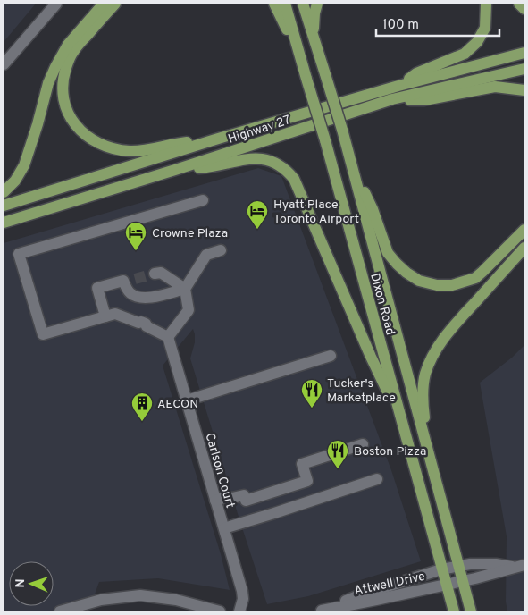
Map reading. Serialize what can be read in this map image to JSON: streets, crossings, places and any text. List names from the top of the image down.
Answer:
{
  "streets": {
    "main road": ["Highway 27", "Dixon Road"],
    "street": ["Carlson Court", "Attwell Drive"]
  },
  "crossings": [
    ["Dixon Road", "Attwell Drive"]
  ],
  "places": {
    "hotel": ["Hyatt Place Toronto Airport", "Crowne Plaza"],
    "restaurant": ["Tucker's Marketplace", "Boston Pizza"],
    "building": ["AECON"]
  },
  "scale_bar": "100 m",
  "north": "left"
}
